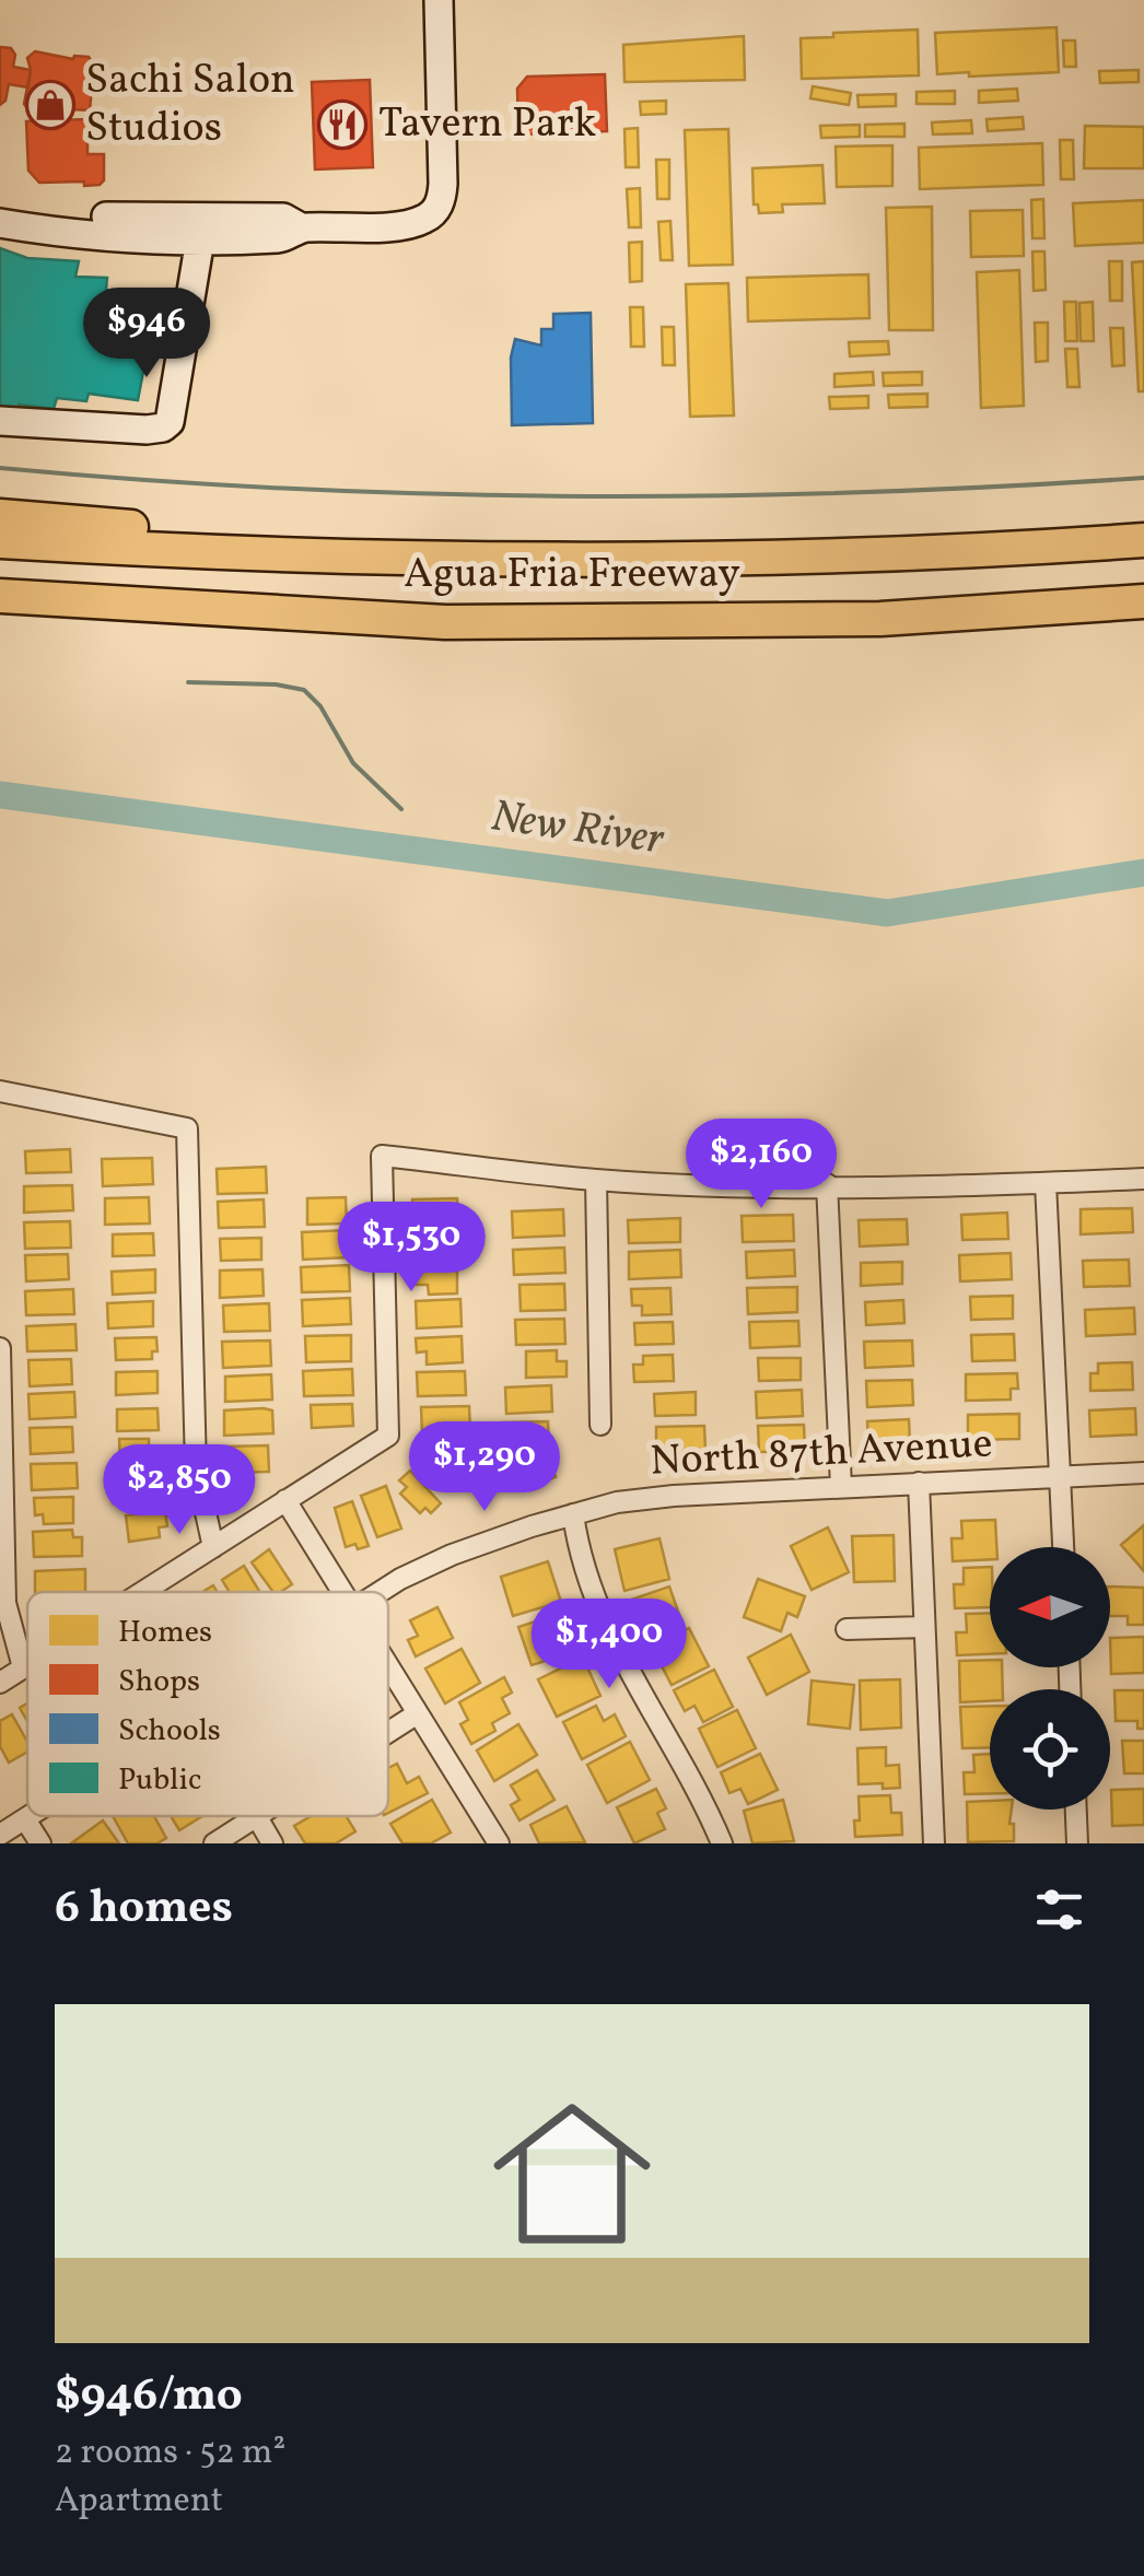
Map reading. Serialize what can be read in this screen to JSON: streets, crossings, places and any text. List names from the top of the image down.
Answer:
{
  "streets": {
    "highway": ["Agua Fria Freeway"],
    "street": ["North 87th Avenue"]
  },
  "water": ["New River"],
  "places": {
    "shop": ["Sachi Salon Studios"],
    "restaurant": ["Tavern Park"]
  },
  "legend": [
    "Homes",
    "Shops",
    "Schools",
    "Public"
  ],
  "north": "left",
  "page": {
    "price": [
      "$946",
      "$2,160",
      "$1,530",
      "$1,290",
      "$2,850",
      "$1,400"
    ],
    "heading": "6 homes",
    "list": [
      {
        "name": "$946/mo",
        "note": "2 rooms · 52 m² · Apartment"
      }
    ]
  }
}
